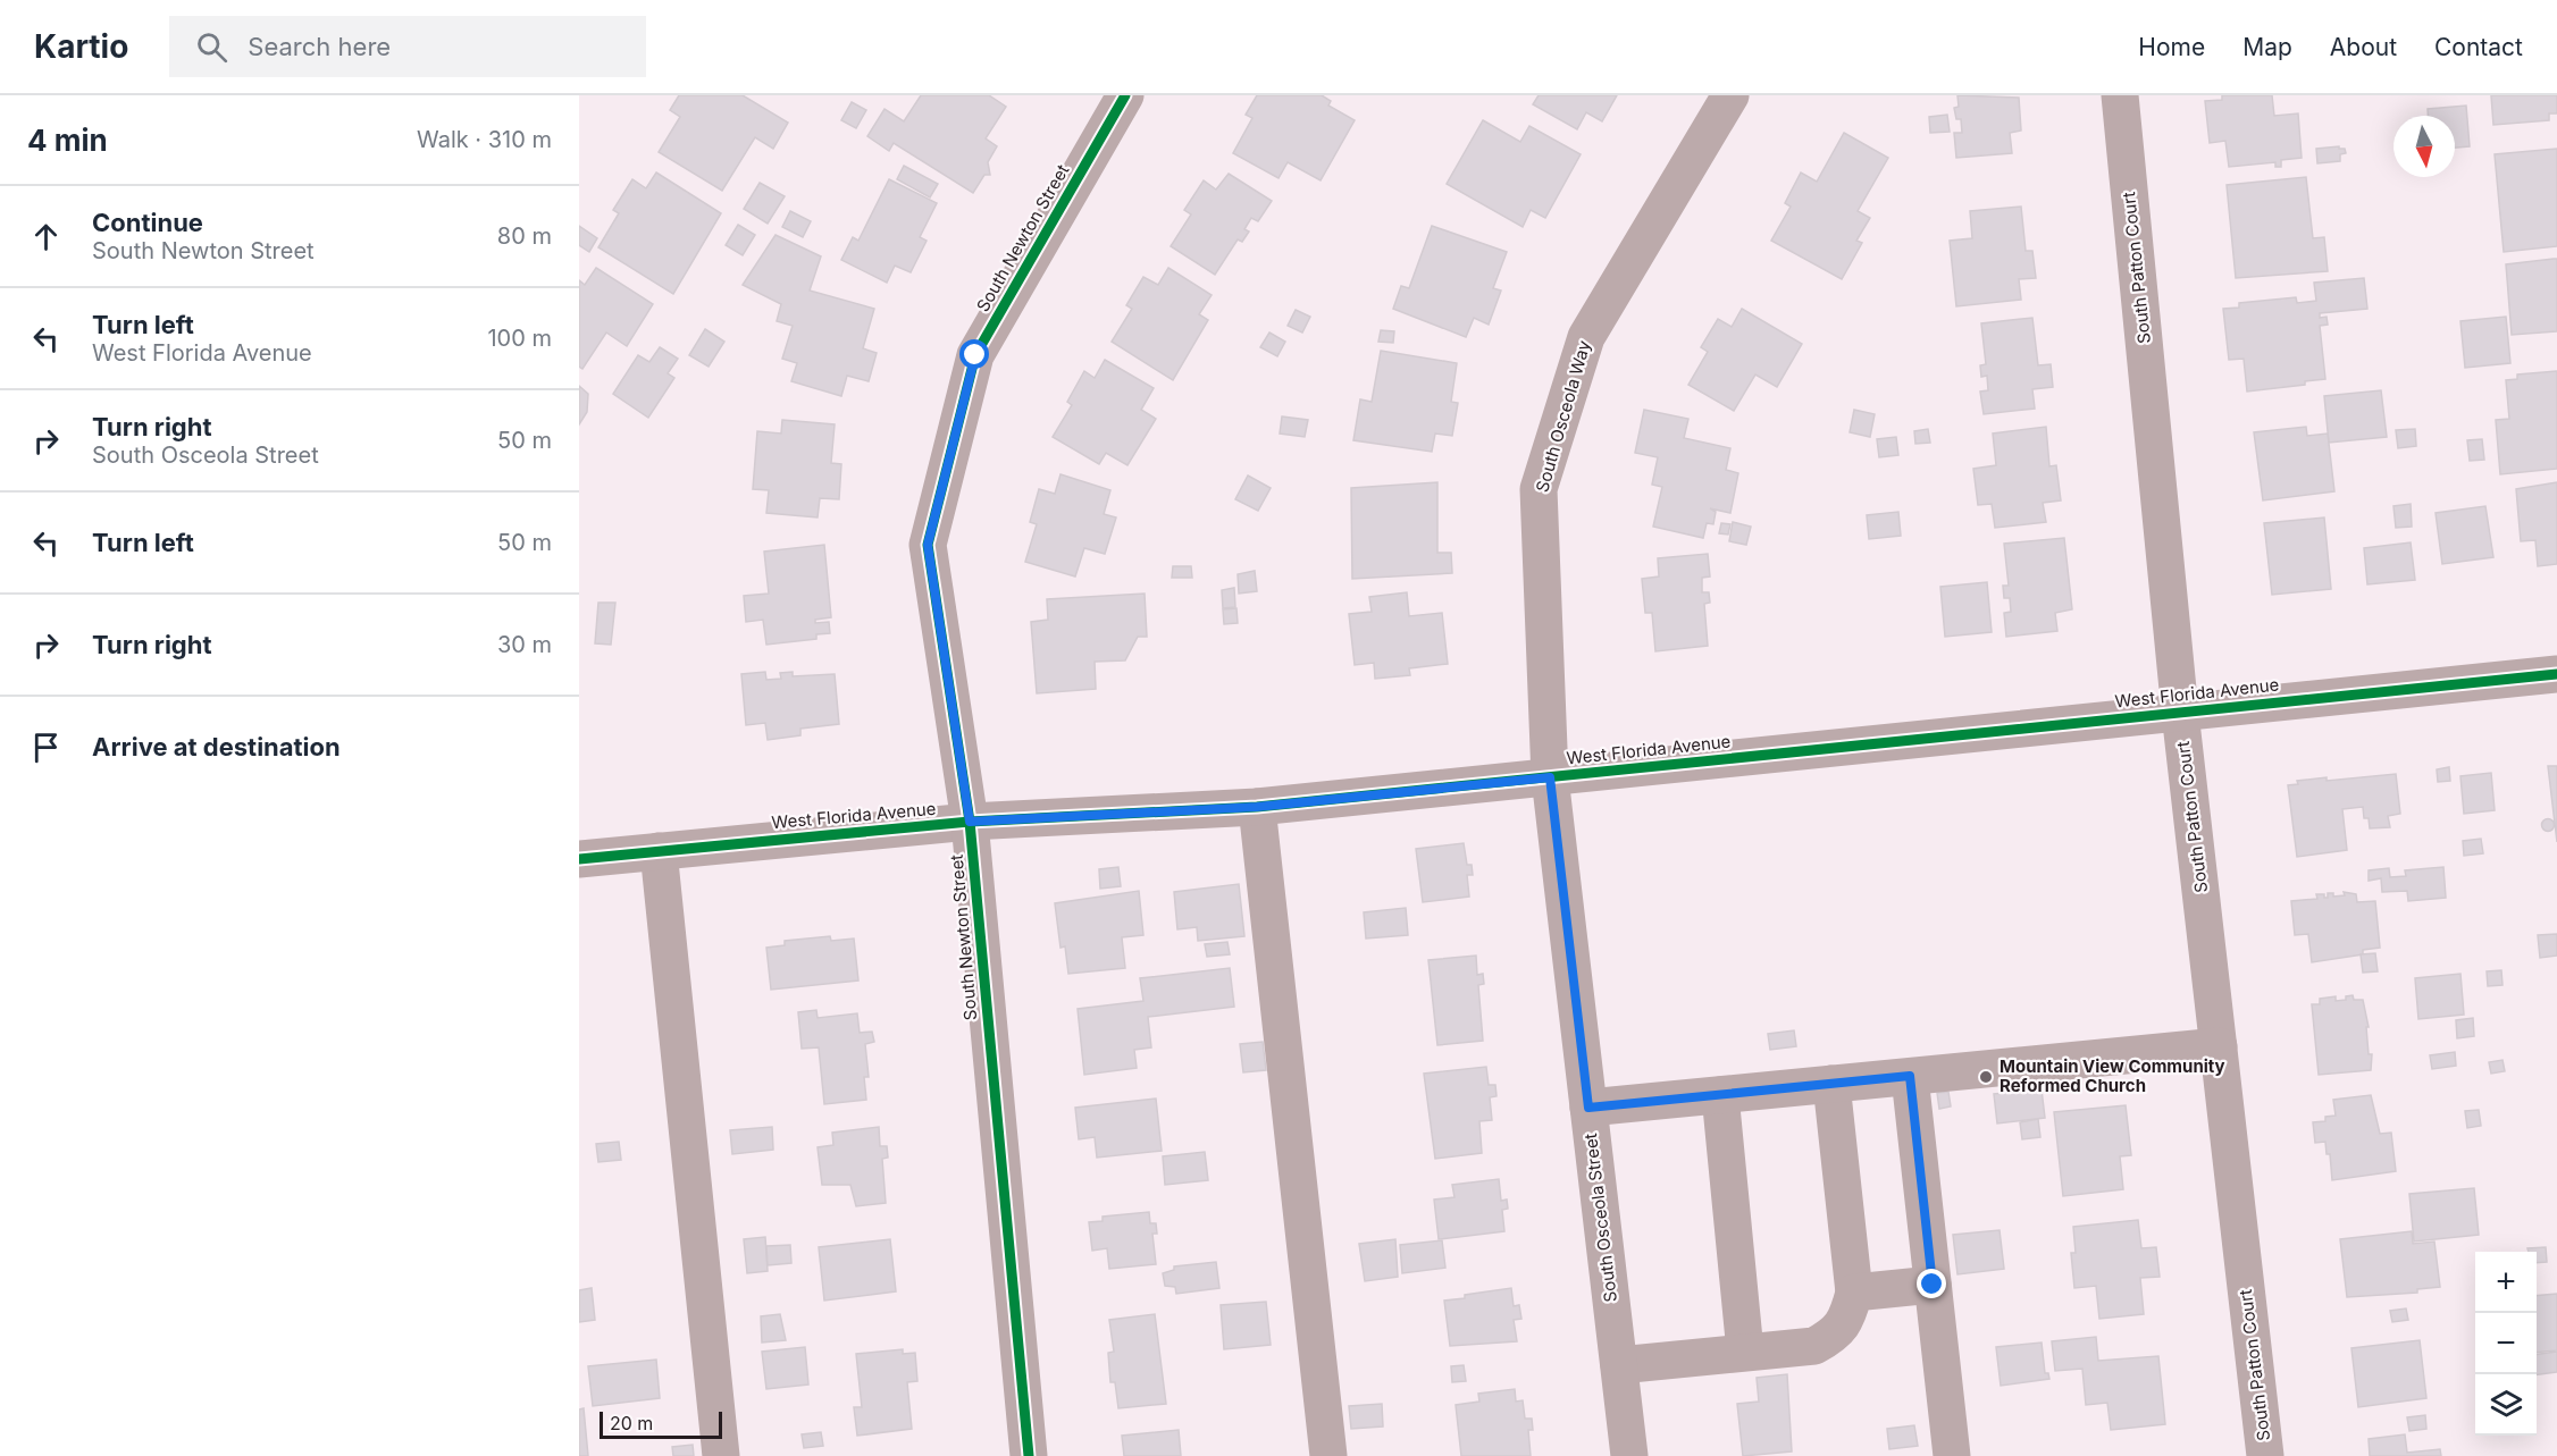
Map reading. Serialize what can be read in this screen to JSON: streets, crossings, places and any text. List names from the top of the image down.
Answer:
{
  "streets": {
    "street": [
      "South Newton Street",
      "South Patton Court",
      "South Osceola Way",
      "West Florida Avenue",
      "South Osceola Street"
    ]
  },
  "crossings": [
    ["South Newton Street", "West Florida Avenue"],
    ["South Patton Court", "West Florida Avenue"],
    ["South Osceola Way", "West Florida Avenue"],
    ["South Osceola Way", "South Osceola Street"],
    ["West Florida Avenue", "South Osceola Street"]
  ],
  "places": ["Mountain View Community Reformed Church"],
  "scale_bar": "20 m",
  "north": "bottom",
  "page": {
    "header": "Kartio",
    "search": "Search here",
    "nav": [
      "Home",
      "Map",
      "About",
      "Contact"
    ],
    "heading": ["4 min", "Walk · 310 m"],
    "list": [
      ["Continue", "South Newton Street", "80 m"],
      ["Turn left", "West Florida Avenue", "100 m"],
      ["Turn right", "South Osceola Street", "50 m"],
      ["Turn left", "50 m"],
      ["Turn right", "30 m"],
      "Arrive at destination"
    ],
    "map_buttons": ["+", "−"],
    "scale": "20 m"
  }
}
